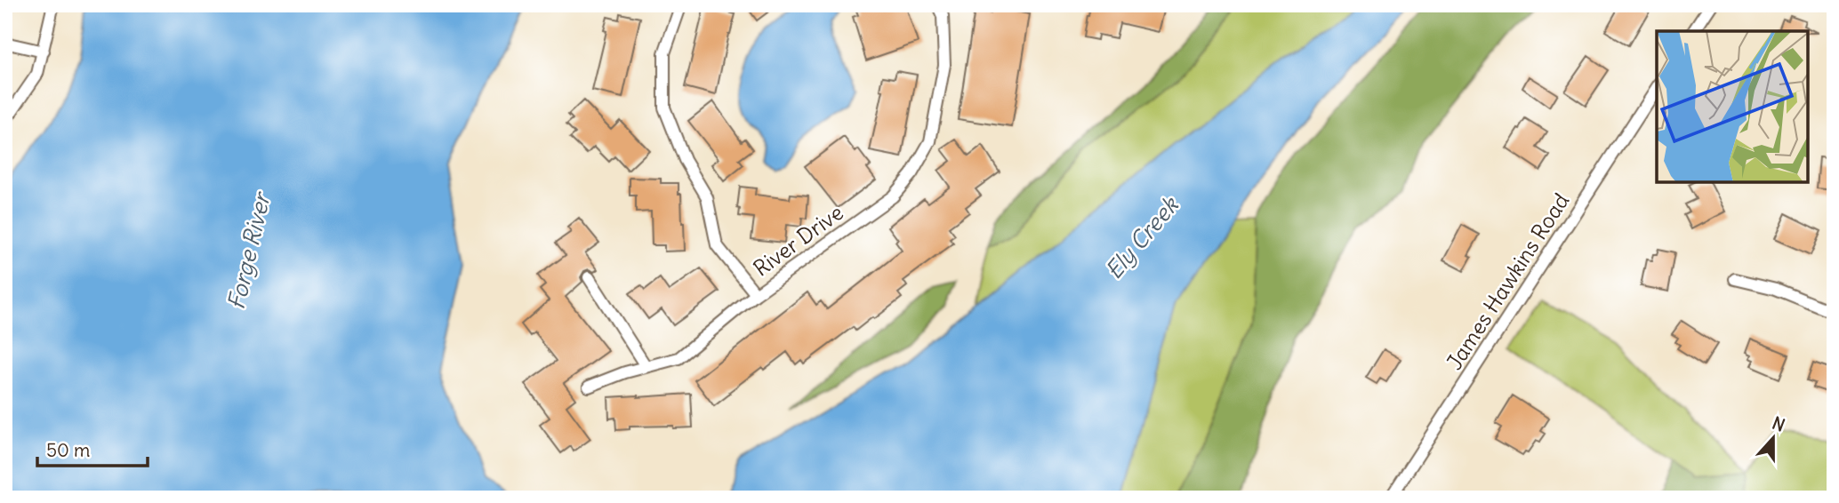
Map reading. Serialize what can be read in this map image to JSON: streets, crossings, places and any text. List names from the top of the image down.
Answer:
{
  "streets": {
    "street": ["River Drive", "James Hawkins Road"]
  },
  "water": ["Ely Creek", "Forge River"],
  "scale_bar": "50 m",
  "north": "top"
}
